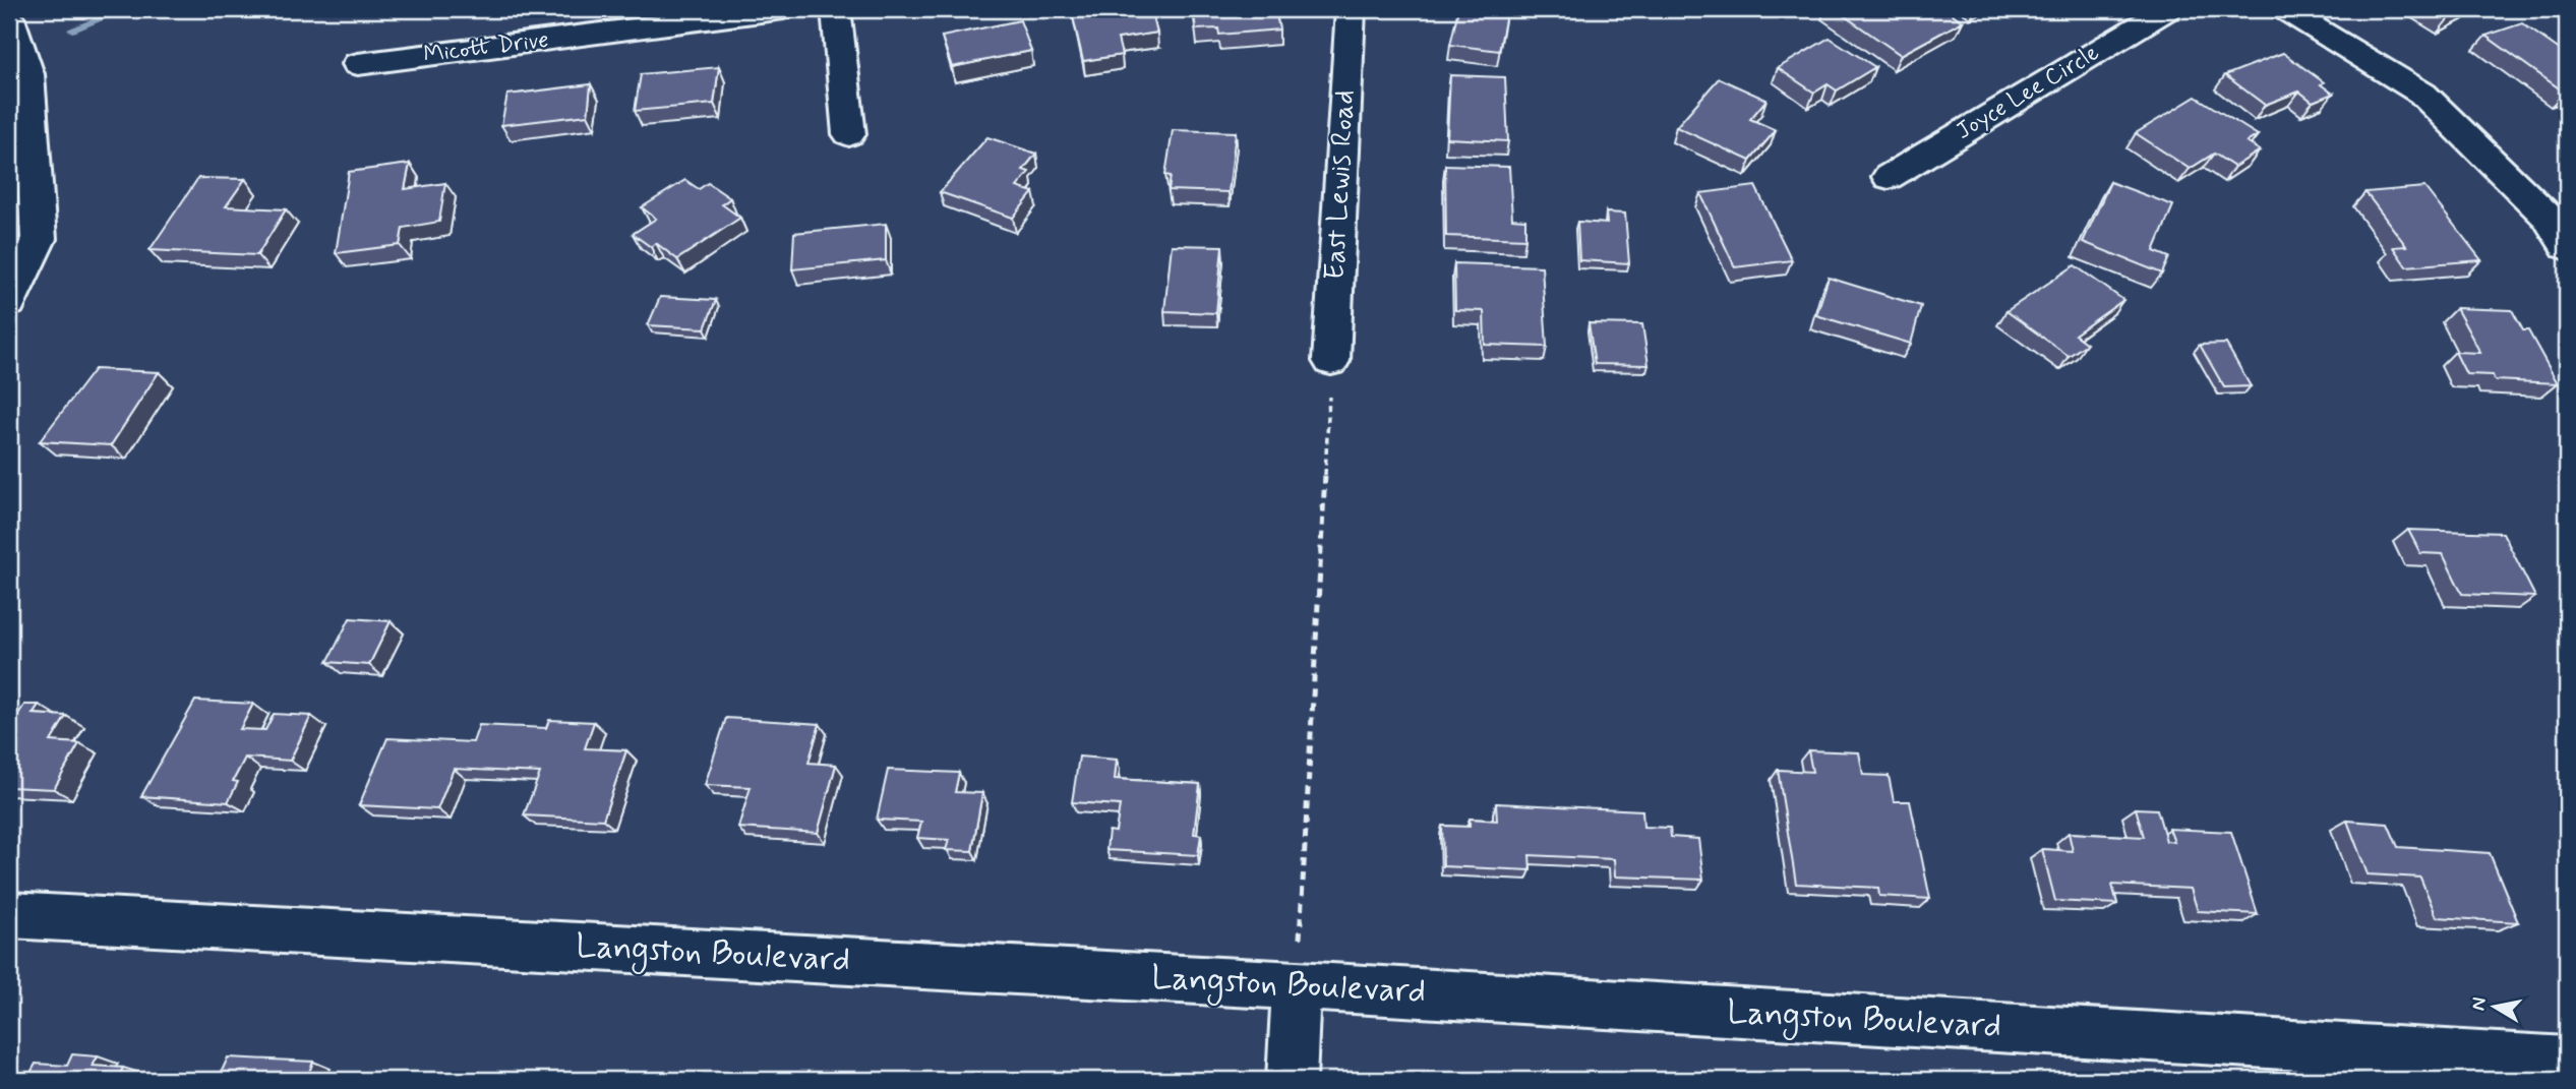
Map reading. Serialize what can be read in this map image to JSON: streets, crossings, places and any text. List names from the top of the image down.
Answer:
{
  "streets": {
    "street": [
      "Micott Drive",
      "Joyce Lee Circle",
      "East Lewis Road",
      "Langston Boulevard"
    ]
  },
  "north": "left"
}
